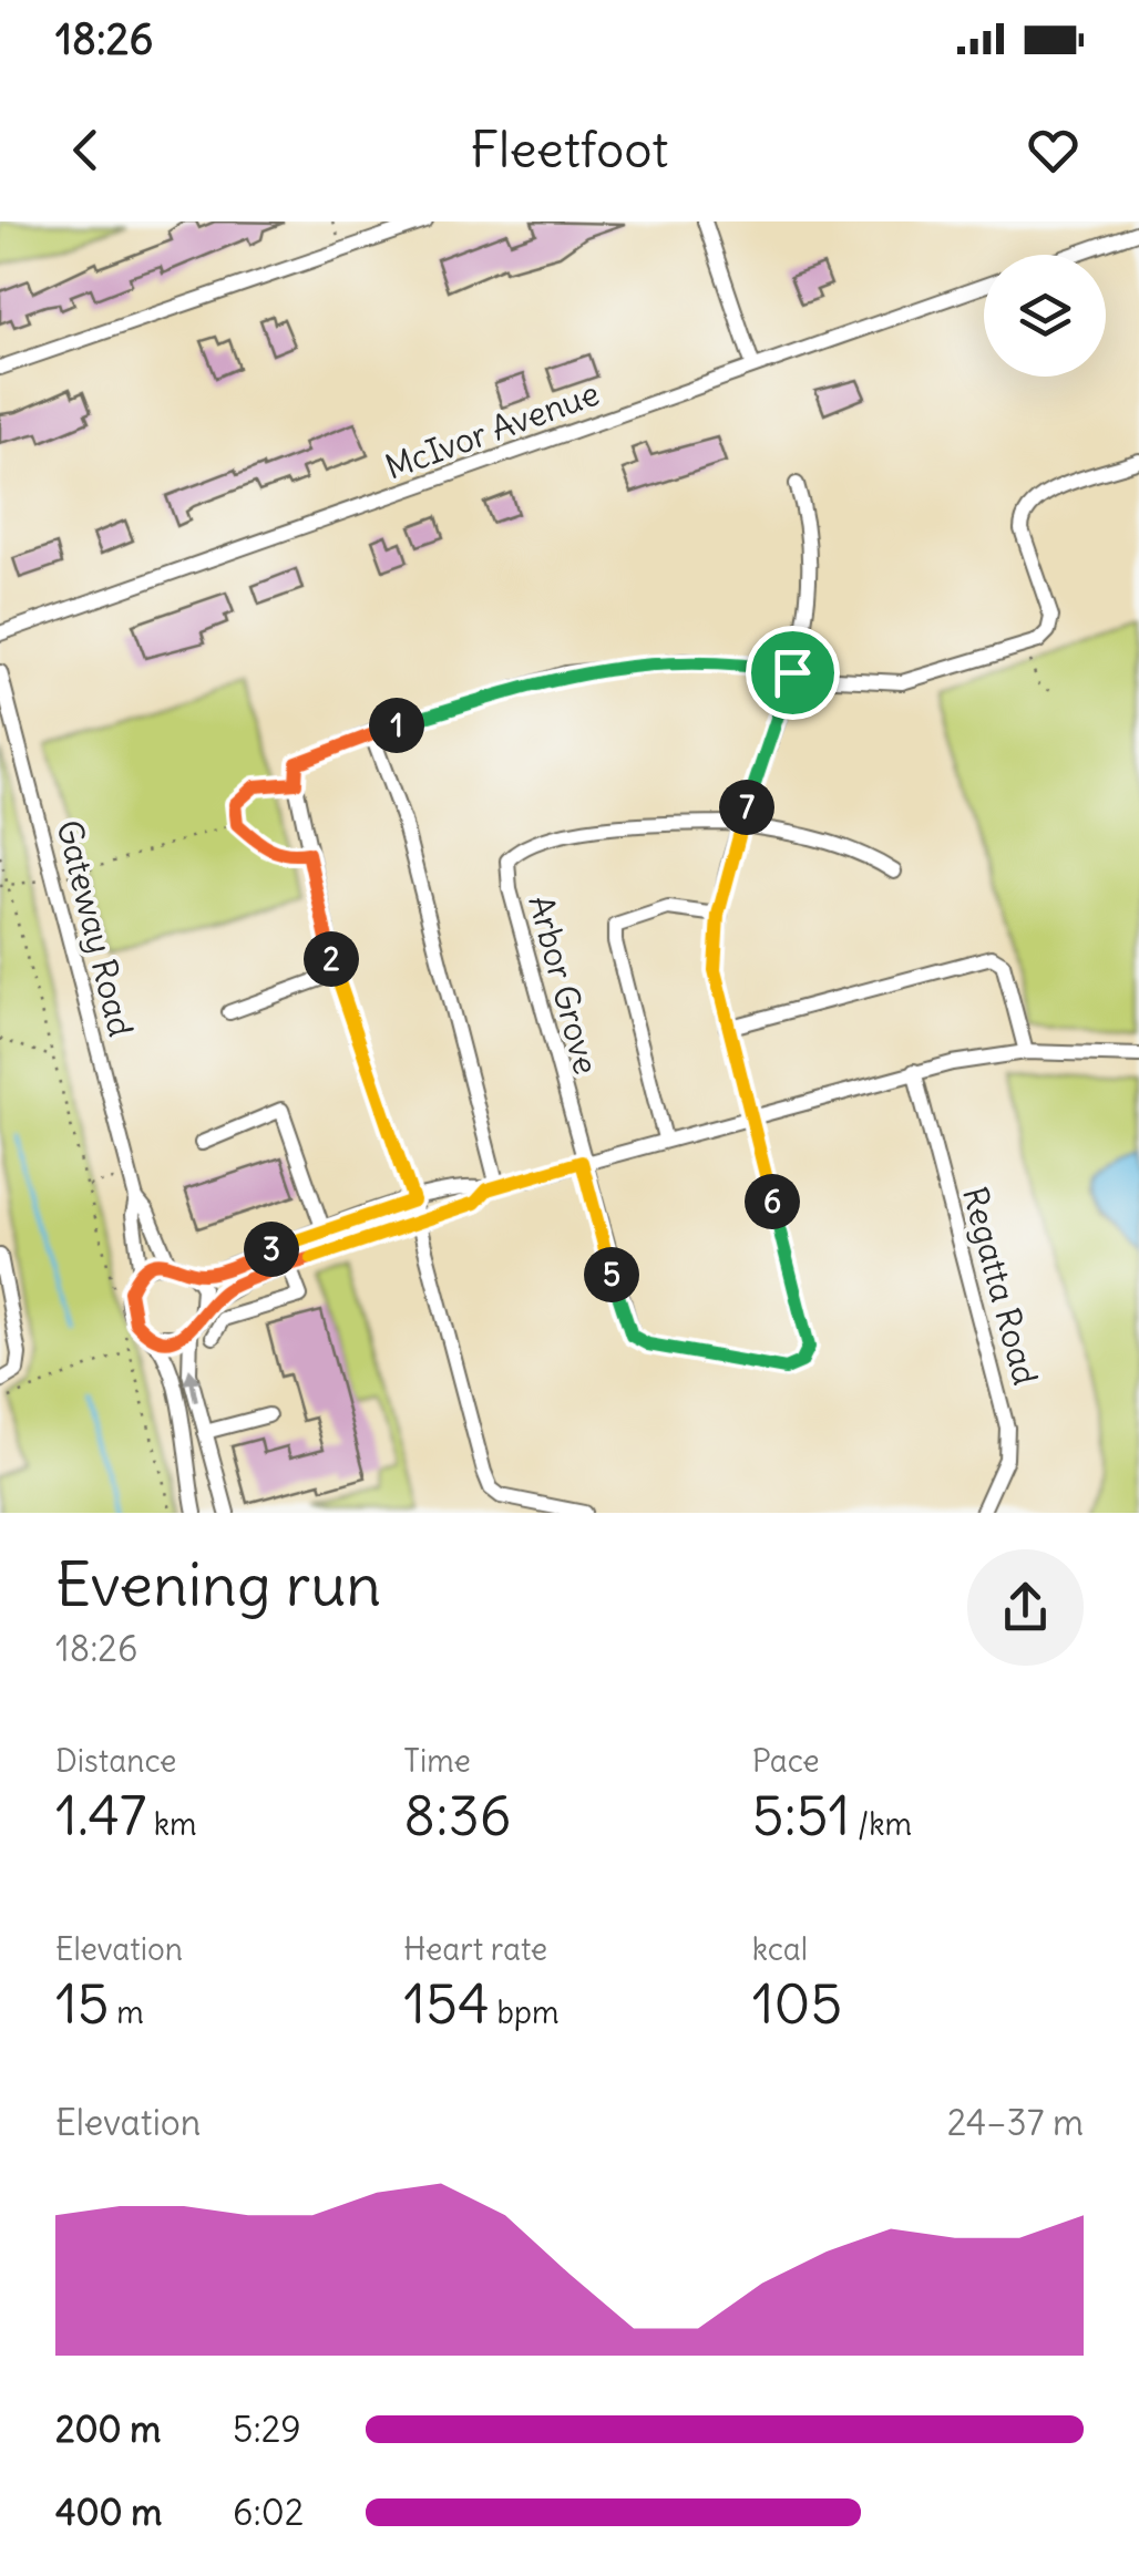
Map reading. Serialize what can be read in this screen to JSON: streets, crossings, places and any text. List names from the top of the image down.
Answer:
{
  "streets": {
    "street": [
      "McIvor Avenue",
      "Gateway Road",
      "Arbor Grove",
      "Regatta Road"
    ]
  },
  "page": {
    "status": "18:26",
    "header": "Fleetfoot",
    "pins": [
      "1",
      "7",
      "2",
      "6",
      "3",
      "5"
    ],
    "heading": ["Evening run", "18:26"],
    "stats": [
      ["Distance", "1.47 km"],
      ["Time", "8:36"],
      ["Pace", "5:51 /km"],
      ["Elevation", "15 m"],
      ["Heart rate", "154 bpm"],
      ["kcal", "105"]
    ],
    "chart": ["Elevation", "24–37 m"],
    "list": [
      {
        "name": "200 m",
        "note": "5:29"
      },
      {
        "name": "400 m",
        "note": "6:02"
      }
    ]
  }
}
